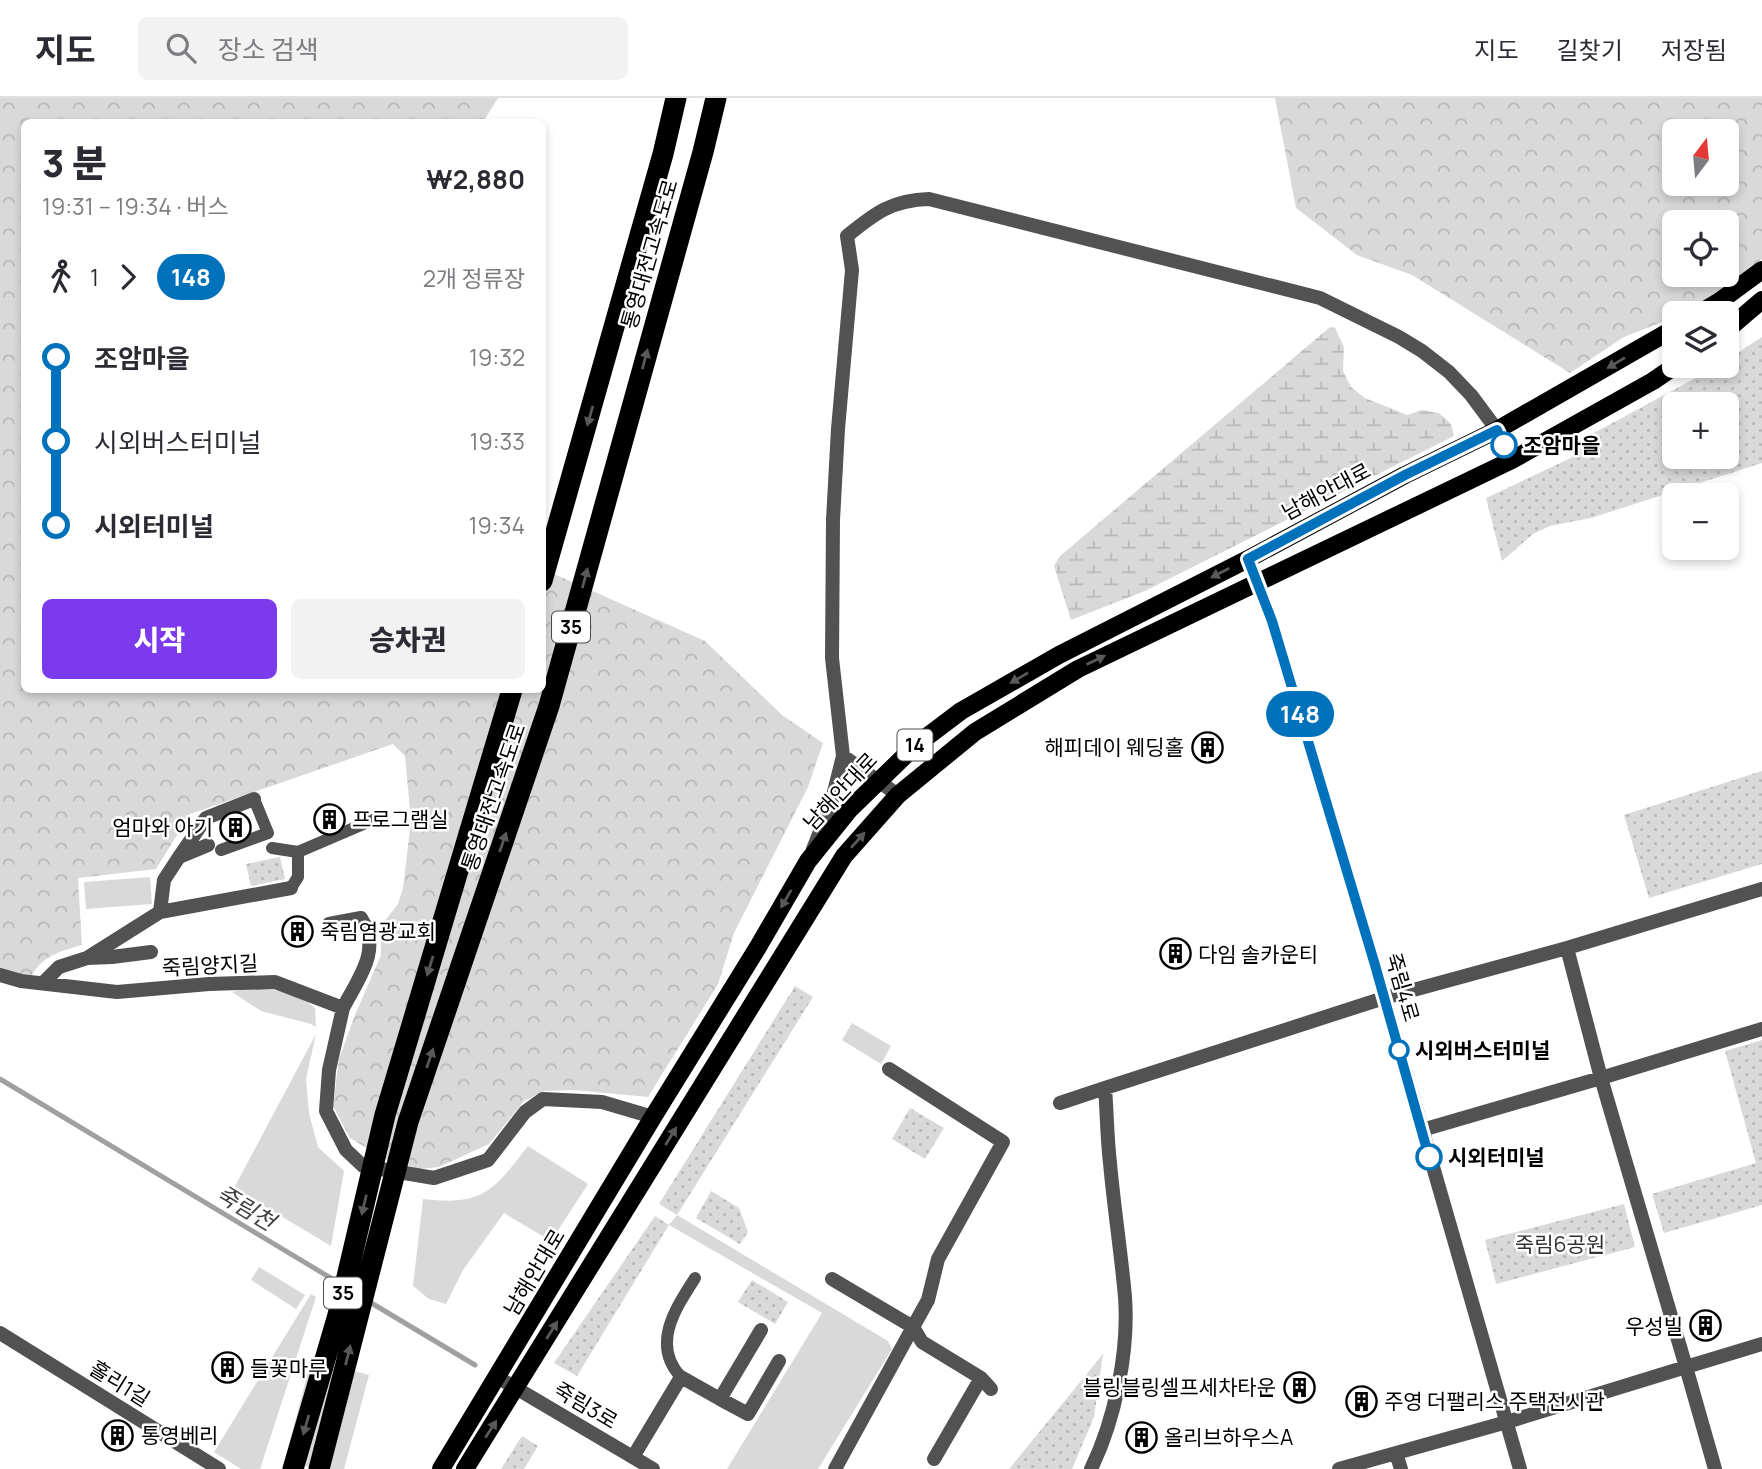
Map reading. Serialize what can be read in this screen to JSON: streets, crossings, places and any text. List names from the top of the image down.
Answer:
{
  "streets": {
    "highway": ["통영대전고속도로", "35"],
    "main road": ["남해안대로", "14"],
    "street": [
      "죽림양지길",
      "죽림4로",
      "홀리1길",
      "죽림3로"
    ]
  },
  "crossings": [
    ["남해안대로", "죽림4로"],
    ["남해안대로", "죽림3로"],
    ["14", "죽림4로"],
    ["14", "죽림3로"]
  ],
  "water": ["죽림천"],
  "parks": ["죽림6공원"],
  "places": {
    "other": ["조암마을", "시외버스터미널", "시외터미널"],
    "building": [
      "해피데이 웨딩홀",
      "프로그램실",
      "엄마와 아기",
      "죽림염광교회",
      "다임 솔카운티",
      "우성빌",
      "들꽃마루",
      "블링블링셀프세차타운",
      "주영 더팰리스 주택전시관",
      "통영베리",
      "올리브하우스A"
    ]
  },
  "lines": ["bus line 148"],
  "north": "top",
  "page": {
    "header": "지도",
    "search": "장소 검색",
    "nav": ["지도", "길찾기", "저장됨"],
    "on_map": "148",
    "map_buttons": ["+", "−"],
    "heading": ["3 분", "19:31 – 19:34 · 버스", "₩2,880"],
    "legs": ["1", "148", "2개 정류장"],
    "list": [
      {
        "name": "조암마을",
        "value": "19:32"
      },
      {
        "name": "시외버스터미널",
        "value": "19:33"
      },
      {
        "name": "시외터미널",
        "value": "19:34"
      }
    ],
    "buttons": ["시작", "승차권"]
  }
}
